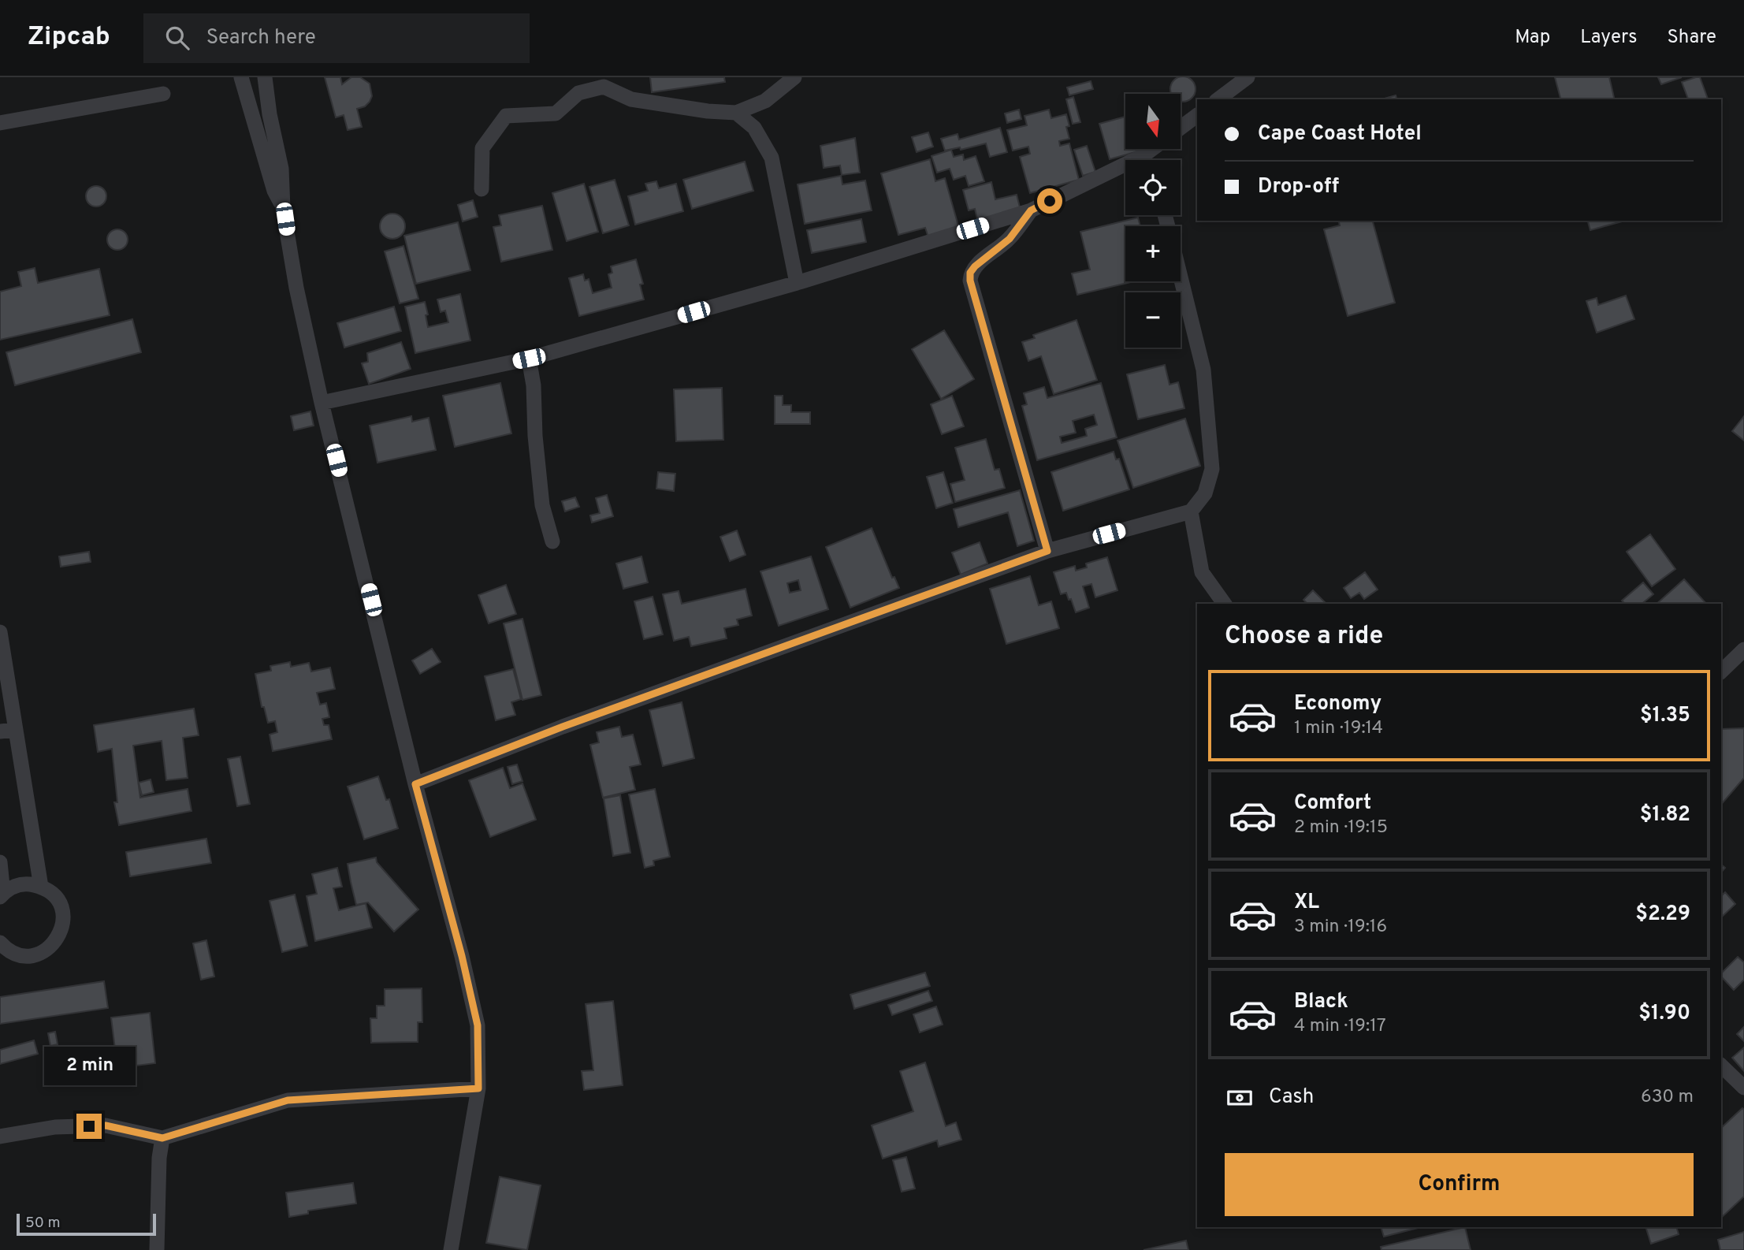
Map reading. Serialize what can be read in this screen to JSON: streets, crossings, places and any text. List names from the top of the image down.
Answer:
{
  "scale_bar": "50 m",
  "north": "bottom",
  "page": {
    "header": "Zipcab",
    "search": "Search here",
    "nav": ["Map", "Layers", "Share"],
    "map_buttons": ["+", "−"],
    "banner": ["Cape Coast Hotel", "Drop-off"],
    "heading": "Choose a ride",
    "list": [
      {
        "name": "Economy",
        "note": "1 min · 19:14",
        "value": "$1.35"
      },
      {
        "name": "Comfort",
        "note": "2 min · 19:15",
        "value": "$1.82"
      },
      {
        "name": "XL",
        "note": "3 min · 19:16",
        "value": "$2.29"
      },
      {
        "name": "Black",
        "note": "4 min · 19:17",
        "value": "$1.90"
      }
    ],
    "bubble": "2 min",
    "pay": ["Cash", "630 m"],
    "buttons": "Confirm",
    "scale": "50 m"
  }
}
